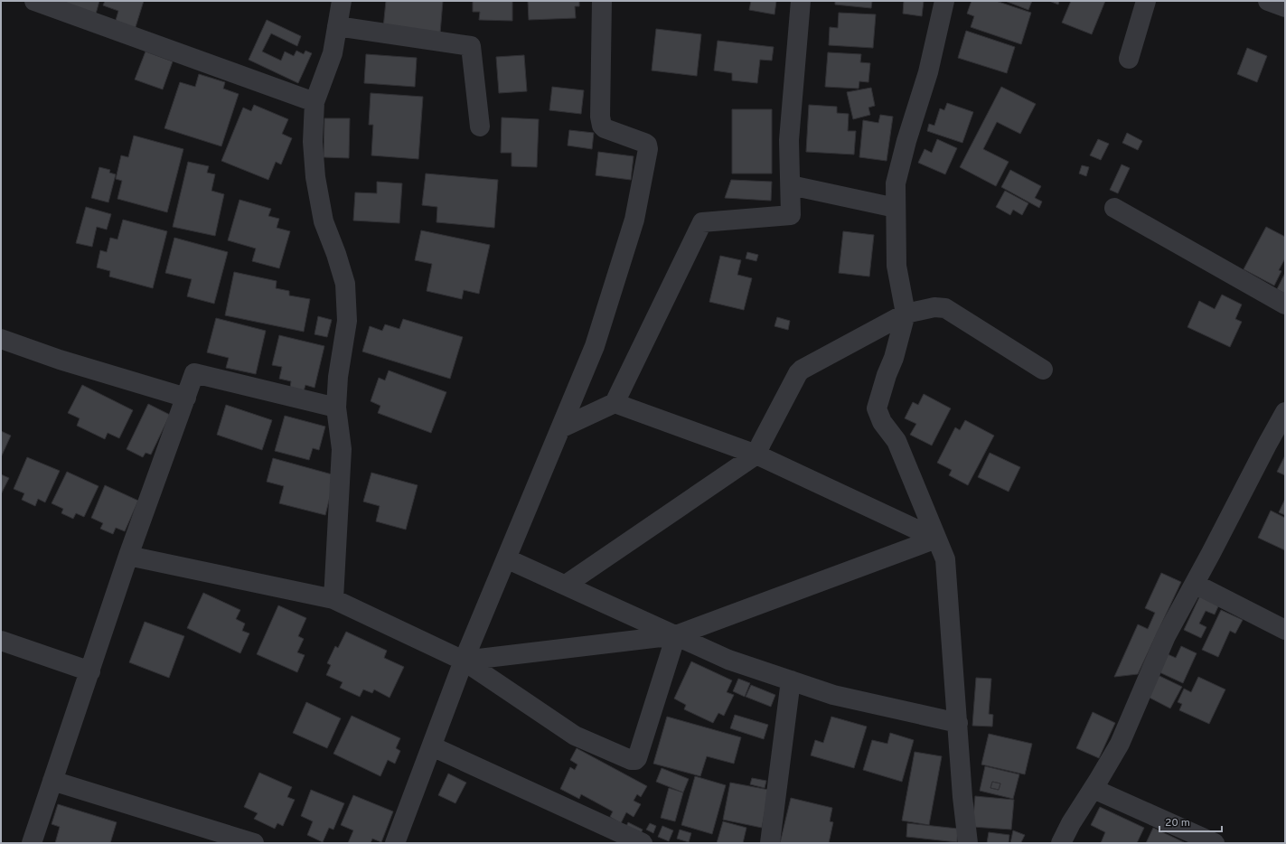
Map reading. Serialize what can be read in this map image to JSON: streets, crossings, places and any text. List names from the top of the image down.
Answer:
{
  "scale_bar": "20 m"
}
